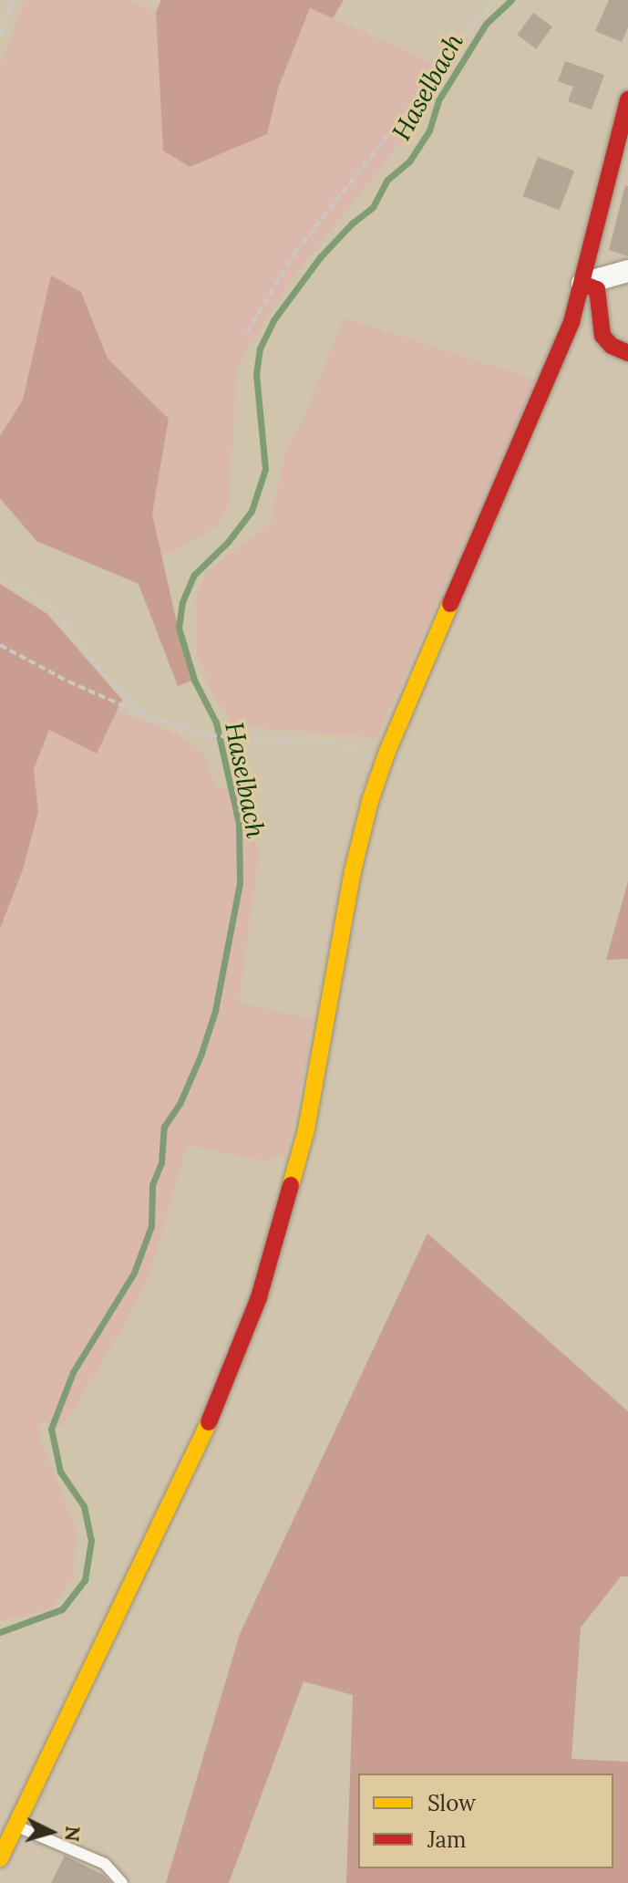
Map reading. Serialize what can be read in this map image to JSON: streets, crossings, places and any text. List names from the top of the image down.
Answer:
{
  "water": ["Haselbach"],
  "legend": ["Slow", "Jam"],
  "north": "right"
}
